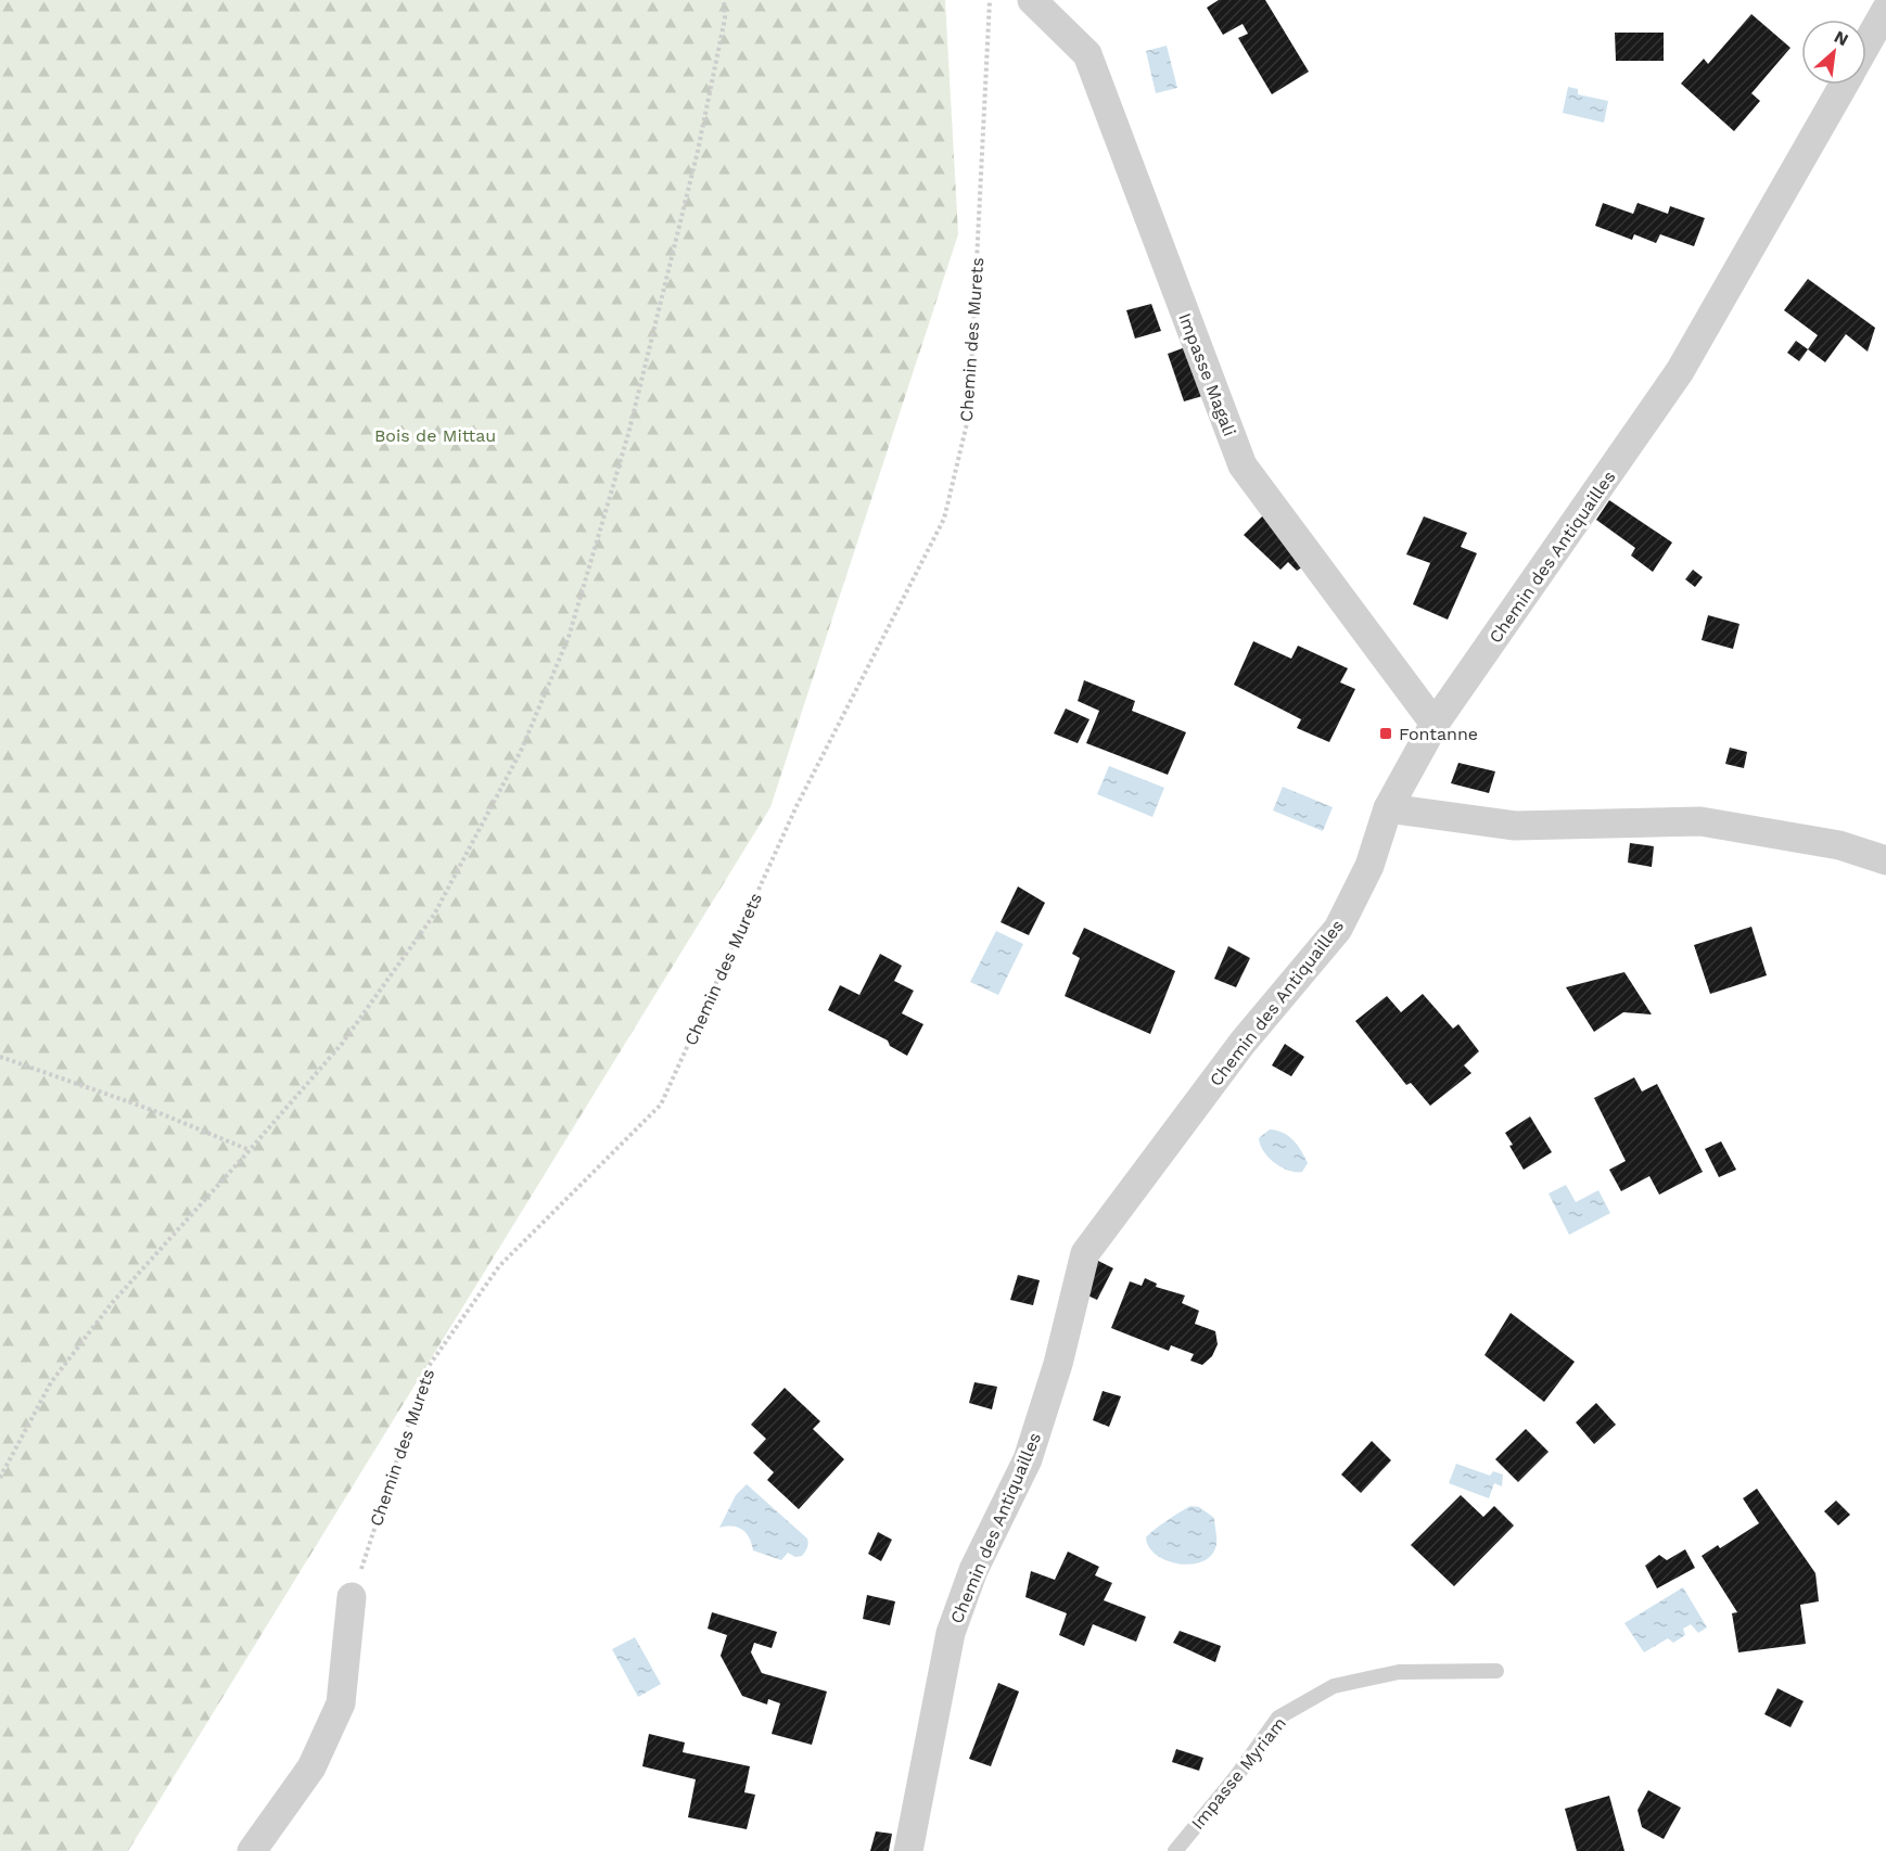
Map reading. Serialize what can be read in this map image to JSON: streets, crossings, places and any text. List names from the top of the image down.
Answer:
{
  "streets": {
    "street": ["Impasse Magali", "Chemin des Antiquailles"],
    "lane": ["Impasse Myriam"],
    "path": ["Chemin des Murets"]
  },
  "crossings": [
    ["Impasse Magali", "Chemin des Antiquailles"]
  ],
  "parks": ["Bois de Mittau"],
  "places": {
    "transit": ["Fontanne"]
  },
  "north": "top right"
}
